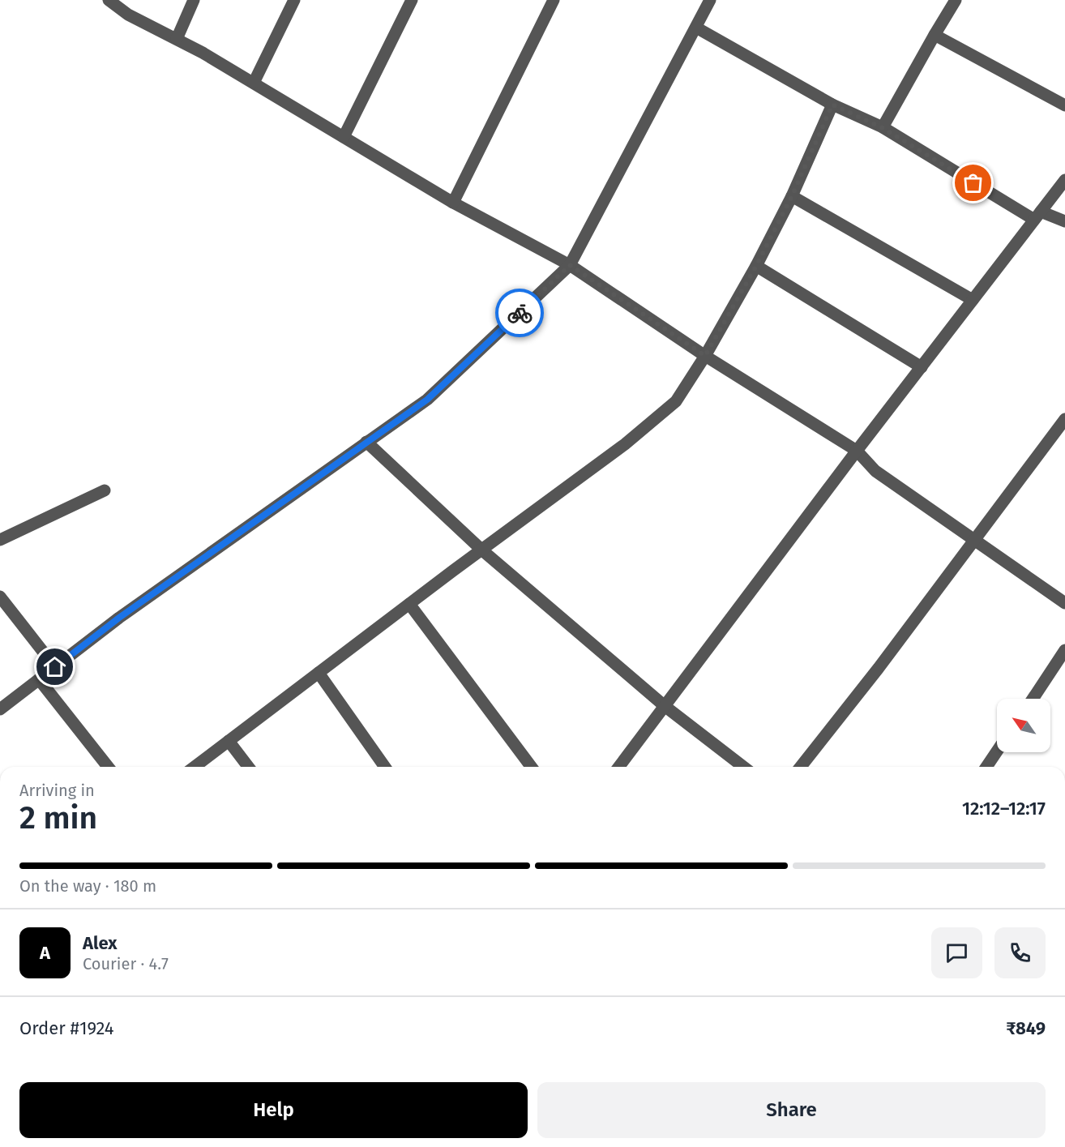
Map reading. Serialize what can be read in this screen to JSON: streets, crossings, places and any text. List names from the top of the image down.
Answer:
{
  "north": "top left",
  "page": {
    "heading": ["2 min", "Arriving in", "12:12–12:17"],
    "panel": [
      "Alex",
      "Courier · 4.7",
      "Order #1924",
      "₹849"
    ],
    "bar": "On the way · 180 m",
    "round": "A",
    "buttons": ["Help", "Share"]
  }
}
